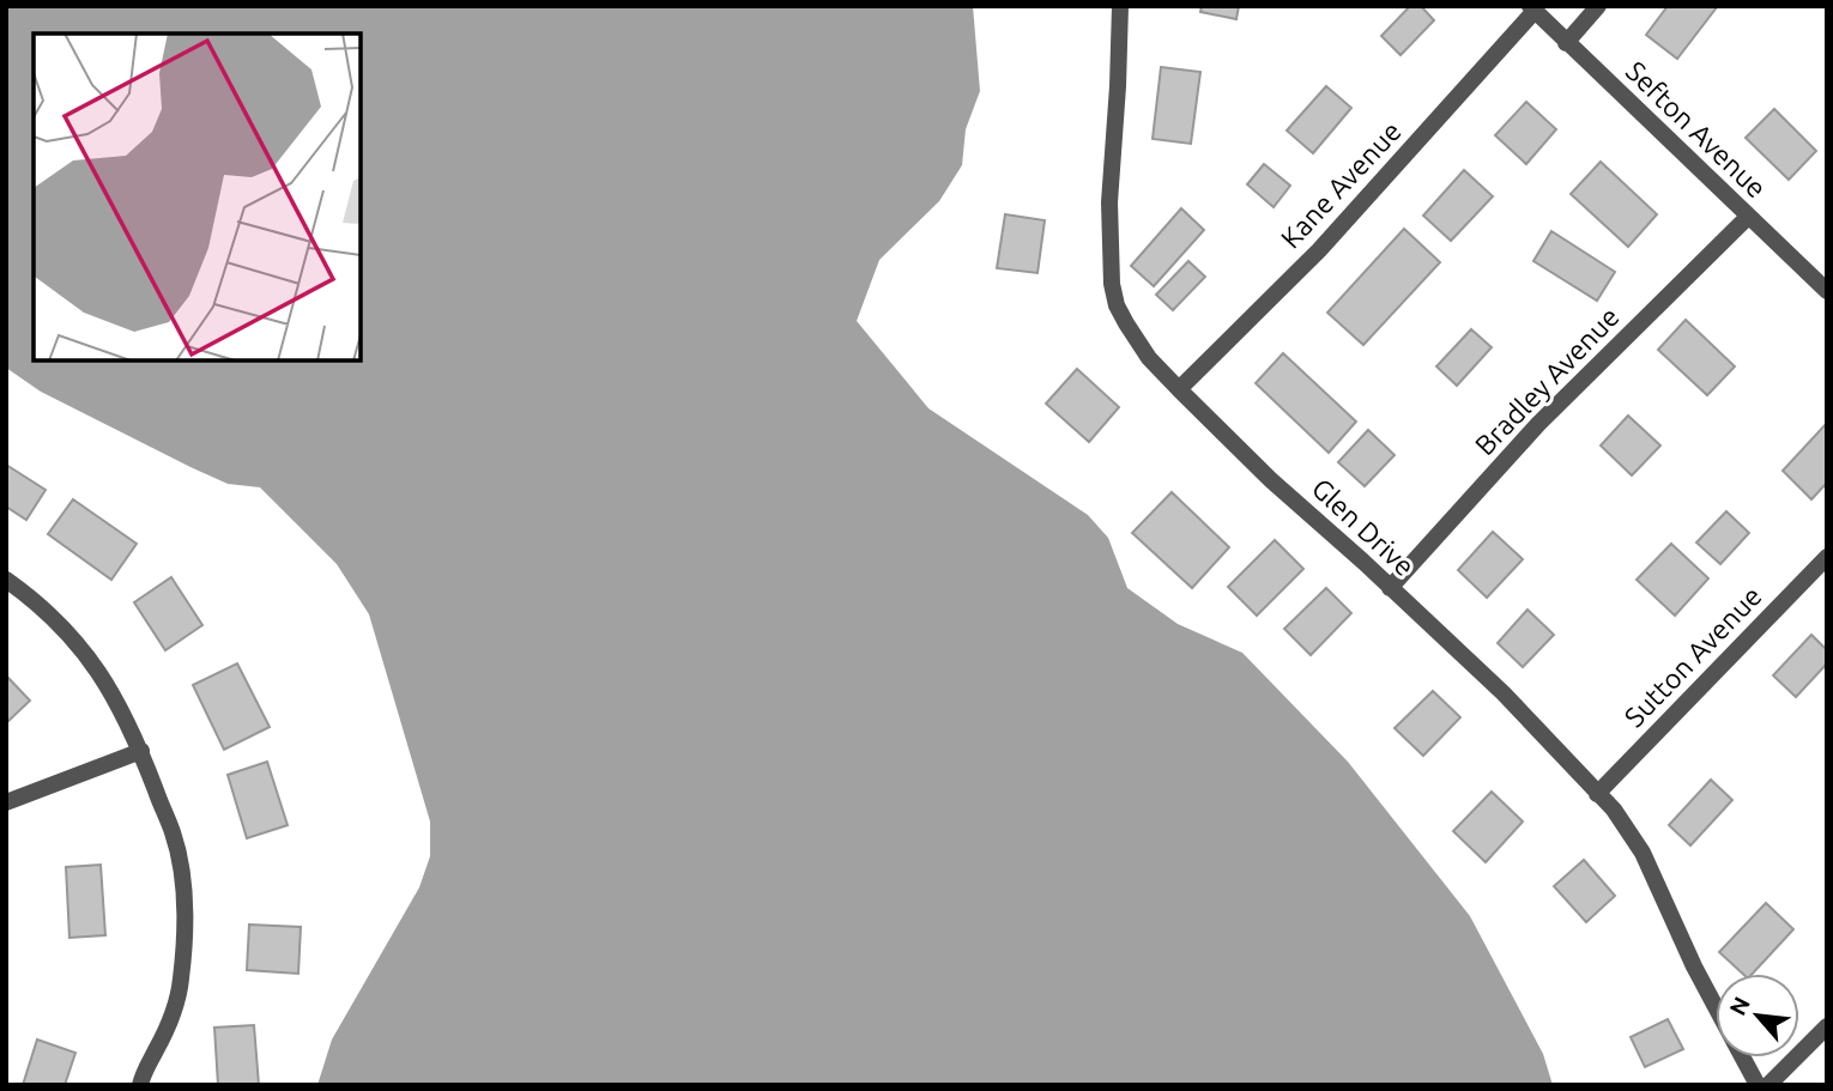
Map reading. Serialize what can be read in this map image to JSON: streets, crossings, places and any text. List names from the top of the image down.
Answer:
{
  "streets": {
    "street": [
      "Sefton Avenue",
      "Kane Avenue",
      "Bradley Avenue",
      "Glen Drive",
      "Sutton Avenue"
    ]
  },
  "crossings": [
    ["Sefton Avenue", "Kane Avenue"],
    ["Sefton Avenue", "Bradley Avenue"],
    ["Kane Avenue", "Glen Drive"],
    ["Bradley Avenue", "Glen Drive"],
    ["Glen Drive", "Sutton Avenue"]
  ],
  "north": "top left"
}
